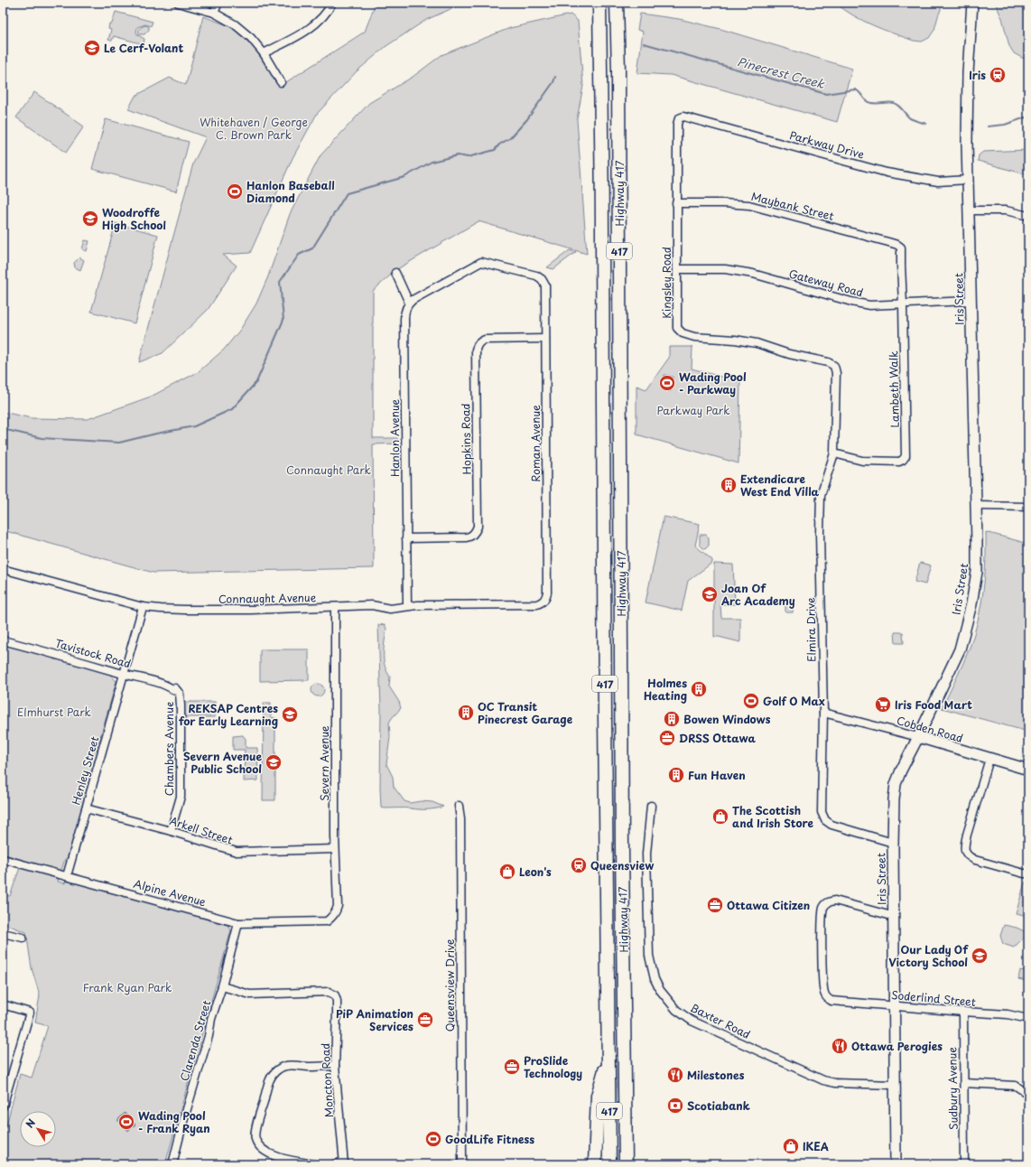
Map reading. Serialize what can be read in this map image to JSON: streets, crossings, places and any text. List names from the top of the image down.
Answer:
{
  "streets": {
    "highway": ["Highway 417", "417"],
    "street": [
      "Parkway Drive",
      "Maybank Street",
      "Kingsley Road",
      "Gateway Road",
      "Iris Street",
      "Lambeth Walk",
      "Hanlon Avenue",
      "Hopkins Road",
      "Roman Avenue",
      "Connaught Avenue",
      "Elmira Drive",
      "Tavistock Road",
      "Cobden Road",
      "Chambers Avenue",
      "Severn Avenue",
      "Henley Street",
      "Arkell Street",
      "Alpine Avenue",
      "Queensview Drive",
      "Soderlind Street",
      "Baxter Road",
      "Clarenda Street",
      "Moncton Road",
      "Sudbury Avenue"
    ]
  },
  "crossings": [
    ["Parkway Drive", "Kingsley Road"],
    ["Parkway Drive", "Iris Street"],
    ["Maybank Street", "Kingsley Road"],
    ["Maybank Street", "Lambeth Walk"],
    ["Kingsley Road", "Gateway Road"],
    ["Kingsley Road", "Elmira Drive"],
    ["Gateway Road", "Iris Street"],
    ["Gateway Road", "Lambeth Walk"],
    ["Iris Street", "Elmira Drive"],
    ["Iris Street", "Cobden Road"],
    ["Iris Street", "Soderlind Street"],
    ["Iris Street", "Baxter Road"],
    ["Lambeth Walk", "Elmira Drive"],
    ["Hanlon Avenue", "Hopkins Road"],
    ["Hanlon Avenue", "Roman Avenue"],
    ["Hanlon Avenue", "Connaught Avenue"],
    ["Hopkins Road", "Roman Avenue"],
    ["Roman Avenue", "Connaught Avenue"],
    ["Connaught Avenue", "Severn Avenue"],
    ["Connaught Avenue", "Henley Street"],
    ["Elmira Drive", "Cobden Road"],
    ["Tavistock Road", "Chambers Avenue"],
    ["Tavistock Road", "Henley Street"],
    ["Chambers Avenue", "Arkell Street"],
    ["Severn Avenue", "Arkell Street"],
    ["Severn Avenue", "Alpine Avenue"],
    ["Henley Street", "Arkell Street"],
    ["Henley Street", "Alpine Avenue"],
    ["Alpine Avenue", "Clarenda Street"],
    ["Soderlind Street", "Sudbury Avenue"],
    ["Clarenda Street", "Moncton Road"]
  ],
  "water": ["Pinecrest Creek"],
  "parks": [
    "Whitehaven / George C. Brown Park",
    "Parkway Park",
    "Connaught Park",
    "Elmhurst Park",
    "Frank Ryan Park"
  ],
  "places": {
    "school or university": [
      "Le Cerf-Volant",
      "Woodroffe High School",
      "Joan Of Arc Academy",
      "REKSAP Centres for Early Learning",
      "Severn Avenue Public School",
      "Our Lady Of Victory School"
    ],
    "station": ["Iris", "Queensview"],
    "sports": [
      "Hanlon Baseball Diamond",
      "Wading Pool - Parkway",
      "Golf O Max",
      "Wading Pool - Frank Ryan",
      "GoodLife Fitness"
    ],
    "building": [
      "Extendicare West End Villa",
      "Holmes Heating",
      "OC Transit Pinecrest Garage",
      "Bowen Windows",
      "Fun Haven"
    ],
    "supermarket": ["Iris Food Mart"],
    "office": [
      "DRSS Ottawa",
      "Ottawa Citizen",
      "PiP Animation Services",
      "ProSlide Technology"
    ],
    "shop": ["The Scottish and Irish Store", "Leon's", "IKEA"],
    "restaurant": ["Ottawa Perogies", "Milestones"],
    "bank": ["Scotiabank"]
  },
  "north": "top left"
}
